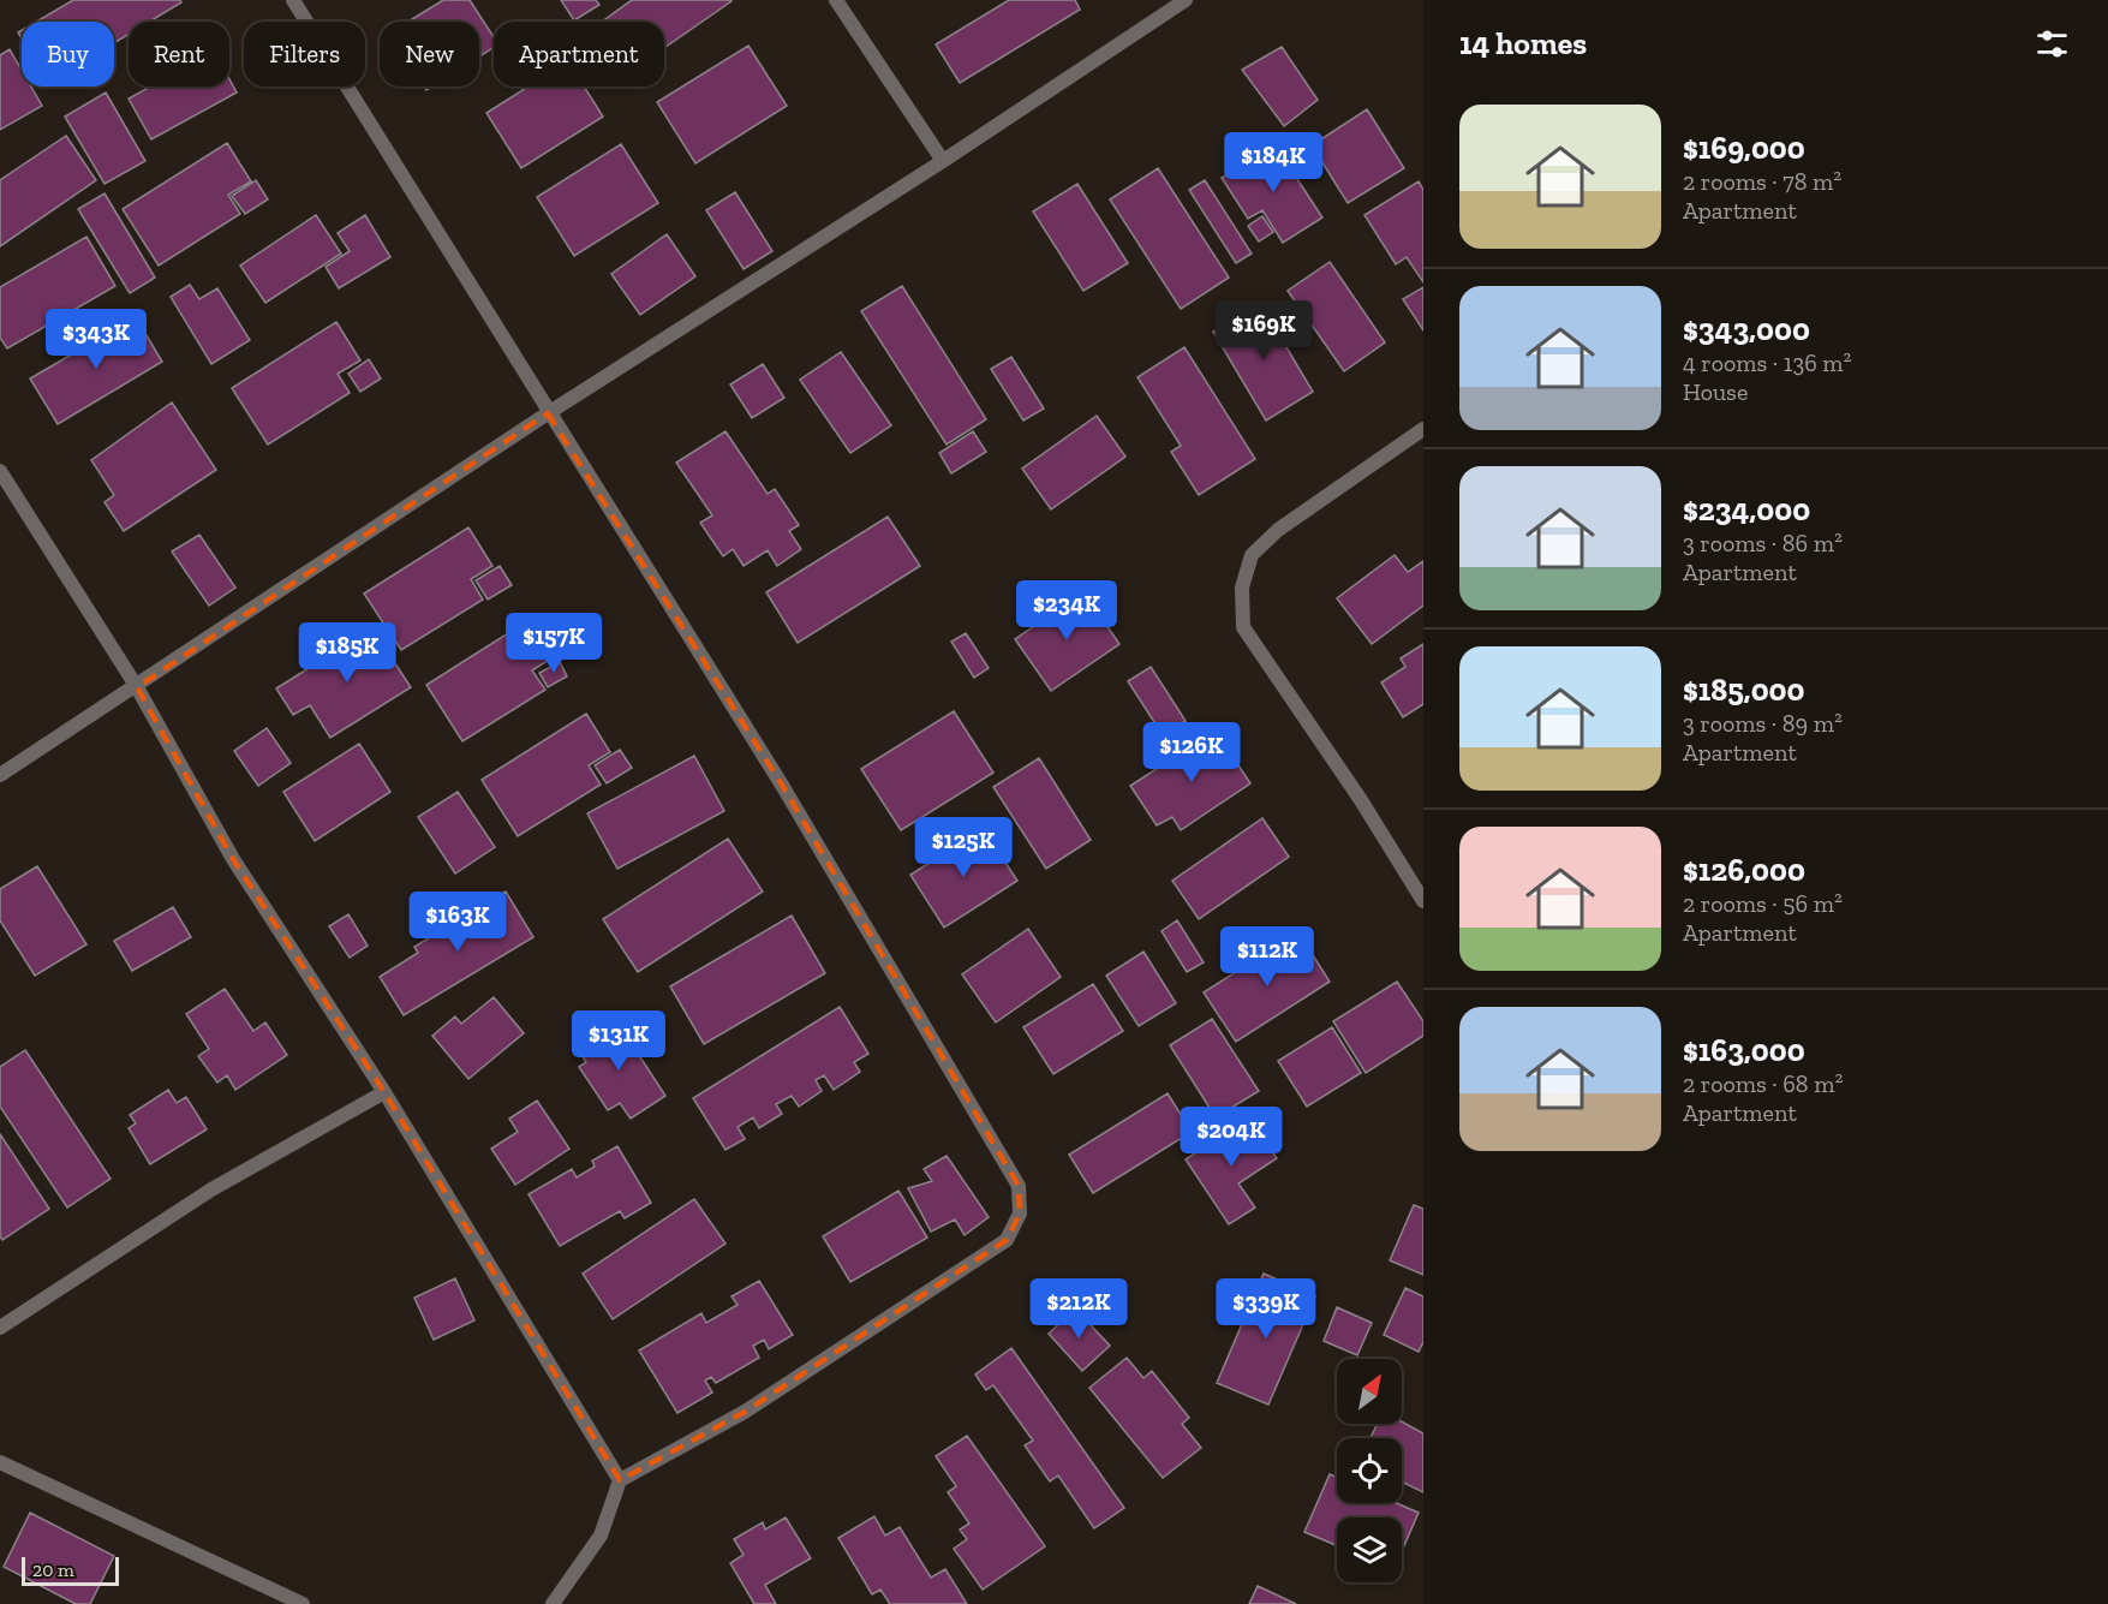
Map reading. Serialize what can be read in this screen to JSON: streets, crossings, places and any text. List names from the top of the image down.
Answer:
{
  "scale_bar": "20 m",
  "north": "top right",
  "page": {
    "heading": "14 homes",
    "chip": [
      "Buy",
      "Rent",
      "Filters",
      "New",
      "Apartment"
    ],
    "list": [
      {
        "name": "$169,000",
        "note": "2 rooms · 78 m² · Apartment"
      },
      {
        "name": "$343,000",
        "note": "4 rooms · 136 m² · House"
      },
      {
        "name": "$234,000",
        "note": "3 rooms · 86 m² · Apartment"
      },
      {
        "name": "$185,000",
        "note": "3 rooms · 89 m² · Apartment"
      },
      {
        "name": "$126,000",
        "note": "2 rooms · 56 m² · Apartment"
      },
      {
        "name": "$163,000",
        "note": "2 rooms · 68 m² · Apartment"
      }
    ],
    "price": [
      "$184K",
      "$169K",
      "$343K",
      "$234K",
      "$157K",
      "$185K",
      "$126K",
      "$125K",
      "$163K",
      "$112K",
      "$131K",
      "$204K",
      "$212K",
      "$339K"
    ],
    "scale": "20 m"
  }
}
